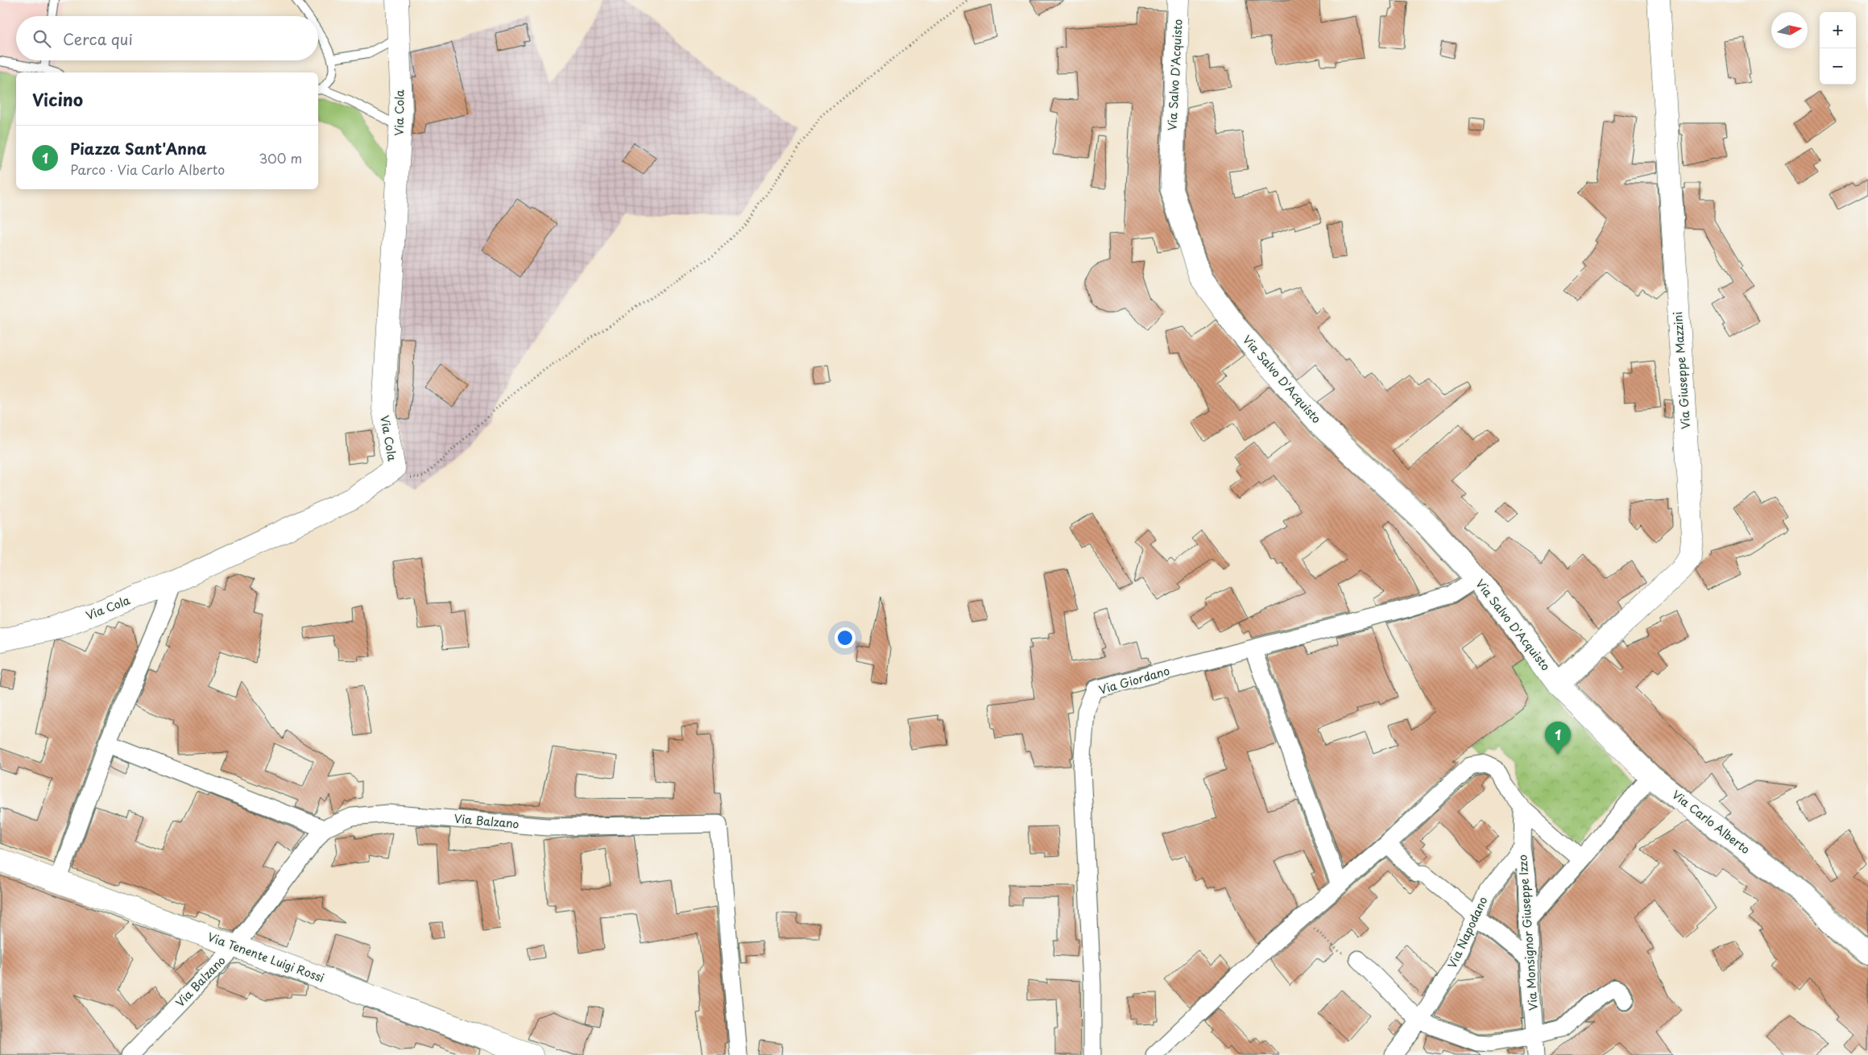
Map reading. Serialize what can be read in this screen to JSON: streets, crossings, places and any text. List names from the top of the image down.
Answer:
{
  "streets": {
    "street": [
      "Via Salvo D'Acquisto",
      "Via Cola",
      "Via Giuseppe Mazzini",
      "Via Giordano",
      "Via Balzano",
      "Via Carlo Alberto",
      "Via Napodano",
      "Via Monsignor Giuseppe Izzo",
      "Via Tenente Luigi Rossi"
    ]
  },
  "crossings": [
    ["Via Salvo D'Acquisto", "Via Giuseppe Mazzini"],
    ["Via Salvo D'Acquisto", "Via Giordano"],
    ["Via Salvo D'Acquisto", "Via Carlo Alberto"],
    ["Via Giuseppe Mazzini", "Via Carlo Alberto"],
    ["Via Balzano", "Via Tenente Luigi Rossi"],
    ["Via Napodano", "Via Monsignor Giuseppe Izzo"]
  ],
  "north": "right",
  "page": {
    "map_buttons": ["+", "−"],
    "search": "Cerca qui",
    "heading": "Vicino",
    "list": [
      {
        "mark": "1",
        "name": "Piazza Sant'Anna",
        "note": "Parco · Via Carlo Alberto",
        "value": "300 m"
      }
    ],
    "pins": "1"
  }
}
